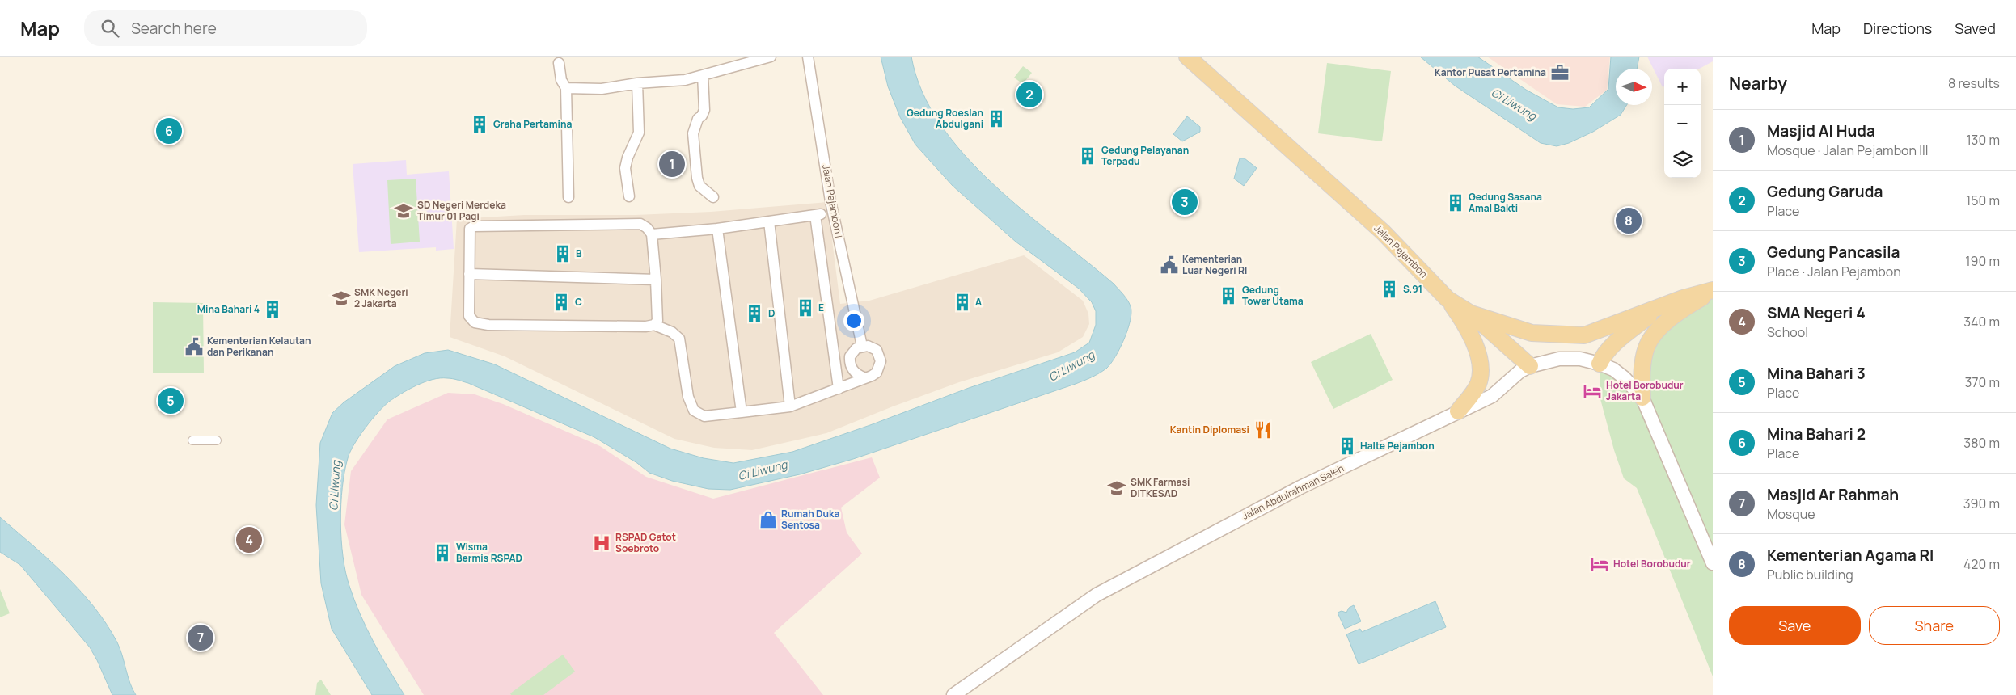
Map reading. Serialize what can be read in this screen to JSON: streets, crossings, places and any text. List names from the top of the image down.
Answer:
{
  "streets": {
    "main road": ["Jalan Pejambon"],
    "street": ["Jalan Pejambon I", "Jalan Abdulrahman Saleh"]
  },
  "water": ["Ci Liwung"],
  "places": {
    "office": ["Kantor Pusat Pertamina"],
    "building": [
      "Gedung Roeslan Abdulgani",
      "Graha Pertamina",
      "Gedung Pelayanan Terpadu",
      "Gedung Sasana Amal Bakti",
      "B",
      "S.91",
      "Gedung Tower Utama",
      "C",
      "A",
      "E",
      "Mina Bahari 4",
      "D",
      "Halte Pejambon",
      "Wisma Bermis RSPAD"
    ],
    "school or university": ["SD Negeri Merdeka Timur 01 Pagi", "SMK Negeri 2 Jakarta", "SMK Farmasi DITKESAD"],
    "public building": ["Kementerian Luar Negeri RI", "Kementerian Kelautan dan Perikanan"],
    "hotel": ["Hotel Borobudur Jakarta", "Hotel Borobudur"],
    "restaurant": ["Kantin Diplomasi"],
    "shop": ["Rumah Duka Sentosa"],
    "hospital": ["RSPAD Gatot Soebroto"]
  },
  "north": "right",
  "page": {
    "header": "Map",
    "search": "Search here",
    "nav": ["Map", "Directions", "Saved"],
    "heading": ["Nearby", "8 results"],
    "map_buttons": ["+", "−"],
    "pins": [
      "2",
      "6",
      "1",
      "3",
      "8",
      "5",
      "4",
      "7"
    ],
    "list": [
      {
        "mark": "1",
        "name": "Masjid Al Huda",
        "note": "Mosque · Jalan Pejambon III",
        "value": "130 m"
      },
      {
        "mark": "2",
        "name": "Gedung Garuda",
        "note": "Place",
        "value": "150 m"
      },
      {
        "mark": "3",
        "name": "Gedung Pancasila",
        "note": "Place · Jalan Pejambon",
        "value": "190 m"
      },
      {
        "mark": "4",
        "name": "SMA Negeri 4",
        "note": "School",
        "value": "340 m"
      },
      {
        "mark": "5",
        "name": "Mina Bahari 3",
        "note": "Place",
        "value": "370 m"
      },
      {
        "mark": "6",
        "name": "Mina Bahari 2",
        "note": "Place",
        "value": "380 m"
      },
      {
        "mark": "7",
        "name": "Masjid Ar Rahmah",
        "note": "Mosque",
        "value": "390 m"
      },
      {
        "mark": "8",
        "name": "Kementerian Agama RI",
        "note": "Public building",
        "value": "420 m"
      }
    ],
    "buttons": ["Save", "Share"]
  }
}
